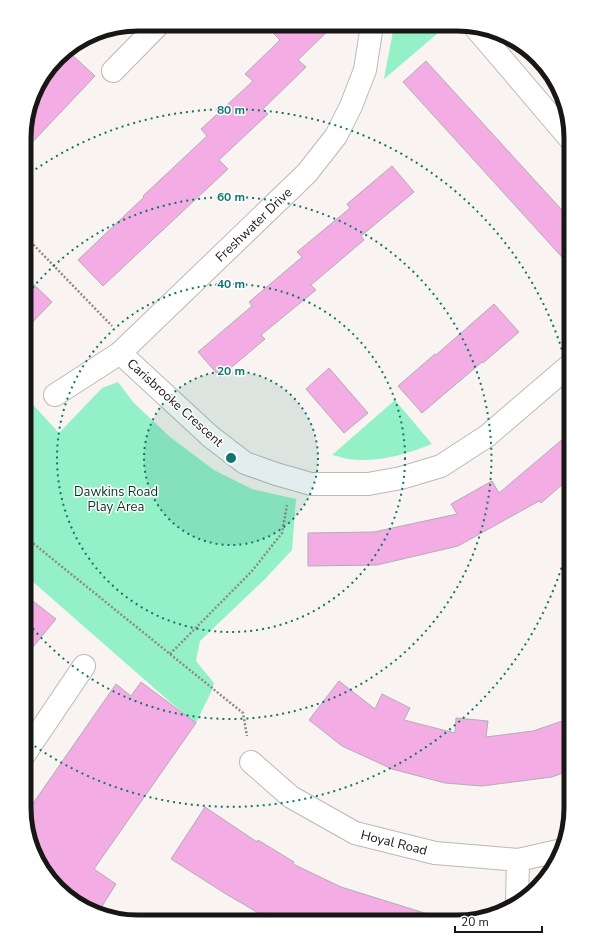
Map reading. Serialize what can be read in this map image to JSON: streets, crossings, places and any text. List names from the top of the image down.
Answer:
{
  "streets": {
    "street": ["Freshwater Drive", "Carisbrooke Crescent", "Hoyal Road"]
  },
  "crossings": [
    ["Freshwater Drive", "Carisbrooke Crescent"]
  ],
  "parks": ["Dawkins Road Play Area"],
  "scale_bar": "20 m",
  "rings": [
    "80 m",
    "60 m",
    "40 m",
    "20 m"
  ]
}
